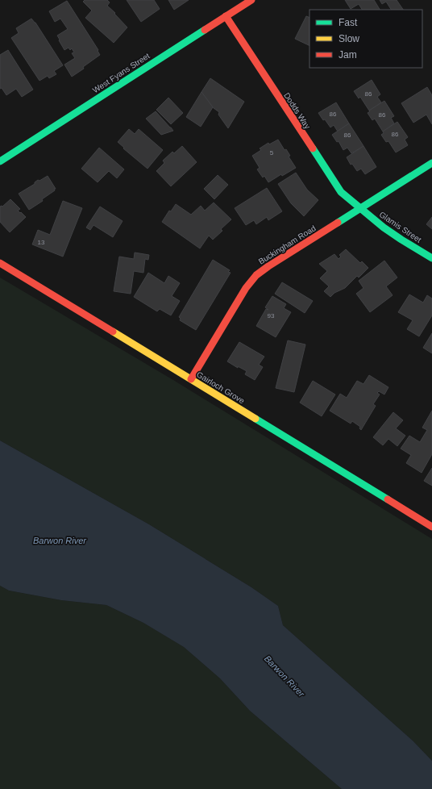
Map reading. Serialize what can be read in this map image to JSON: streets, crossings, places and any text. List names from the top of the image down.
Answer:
{
  "streets": {
    "street": [
      "West Fyans Street",
      "Dodds Way",
      "Glamis Street",
      "Buckingham Road",
      "Gairloch Grove"
    ]
  },
  "crossings": [
    ["West Fyans Street", "Dodds Way"],
    ["Dodds Way", "Glamis Street"],
    ["Dodds Way", "Buckingham Road"],
    ["Glamis Street", "Buckingham Road"],
    ["Buckingham Road", "Gairloch Grove"]
  ],
  "water": ["Barwon River"],
  "house_numbers": [
    "86",
    "86",
    "86",
    "86",
    "86",
    "5",
    "13",
    "93"
  ],
  "legend": ["Fast", "Slow", "Jam"]
}
